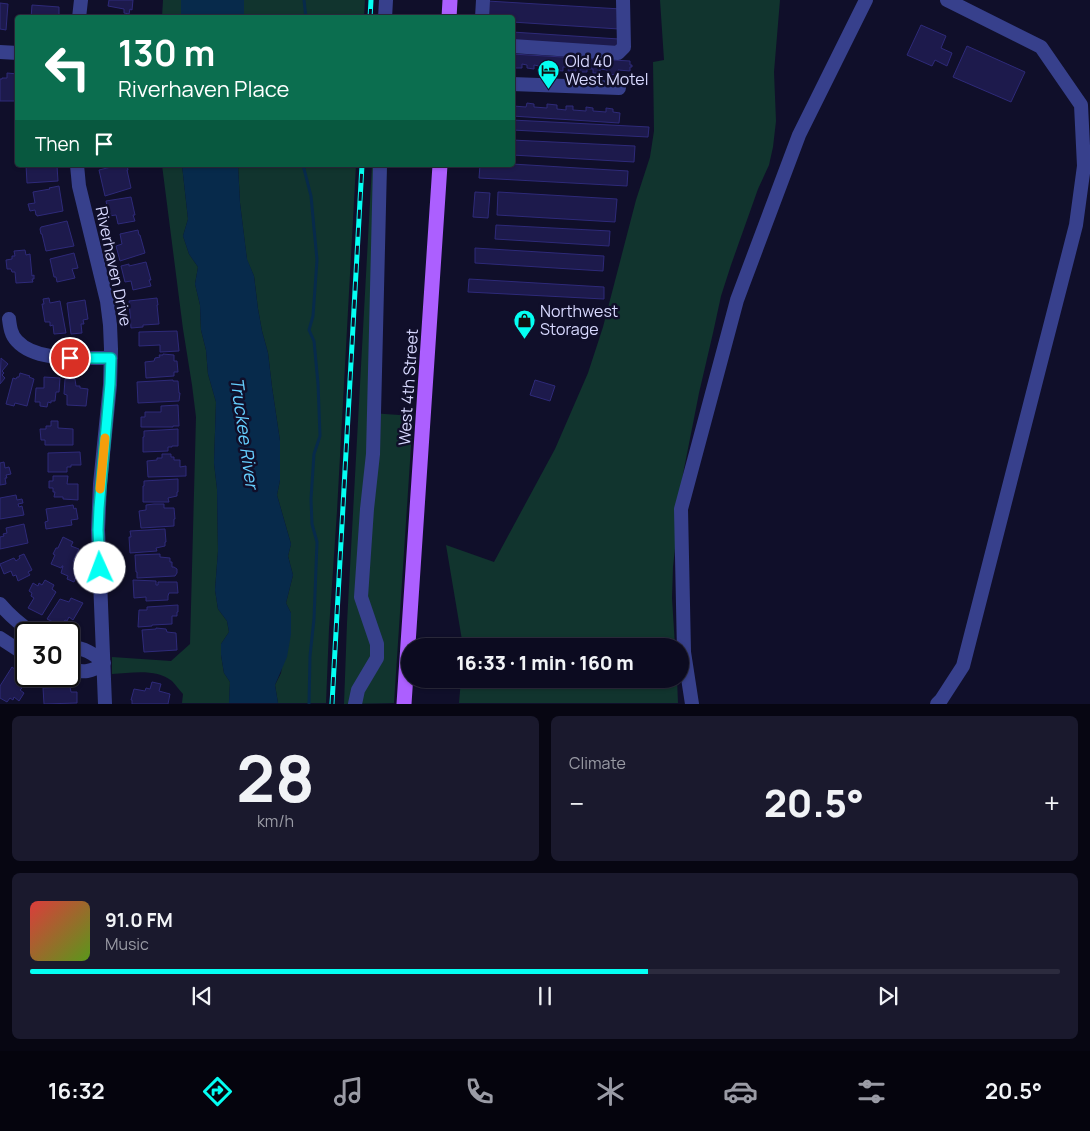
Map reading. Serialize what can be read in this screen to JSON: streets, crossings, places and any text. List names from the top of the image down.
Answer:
{
  "streets": {
    "main road": ["West 4th Street"],
    "street": ["Riverhaven Drive"]
  },
  "water": ["Truckee River"],
  "places": {
    "hotel": ["Old 40 West Motel"],
    "shop": ["Northwest Storage"]
  },
  "page": {
    "turn": ["130 m", "Riverhaven Place"],
    "then": "Then",
    "limit": "30",
    "trip": "16:33 · 1 min · 160 m",
    "tile": [
      ["28", "km/h"],
      "Climate"
    ],
    "heat": ["−", "20.5°", "+"],
    "song": ["91.0 FM", "Music"],
    "tabs": ["16:32", "20.5°"]
  }
}
